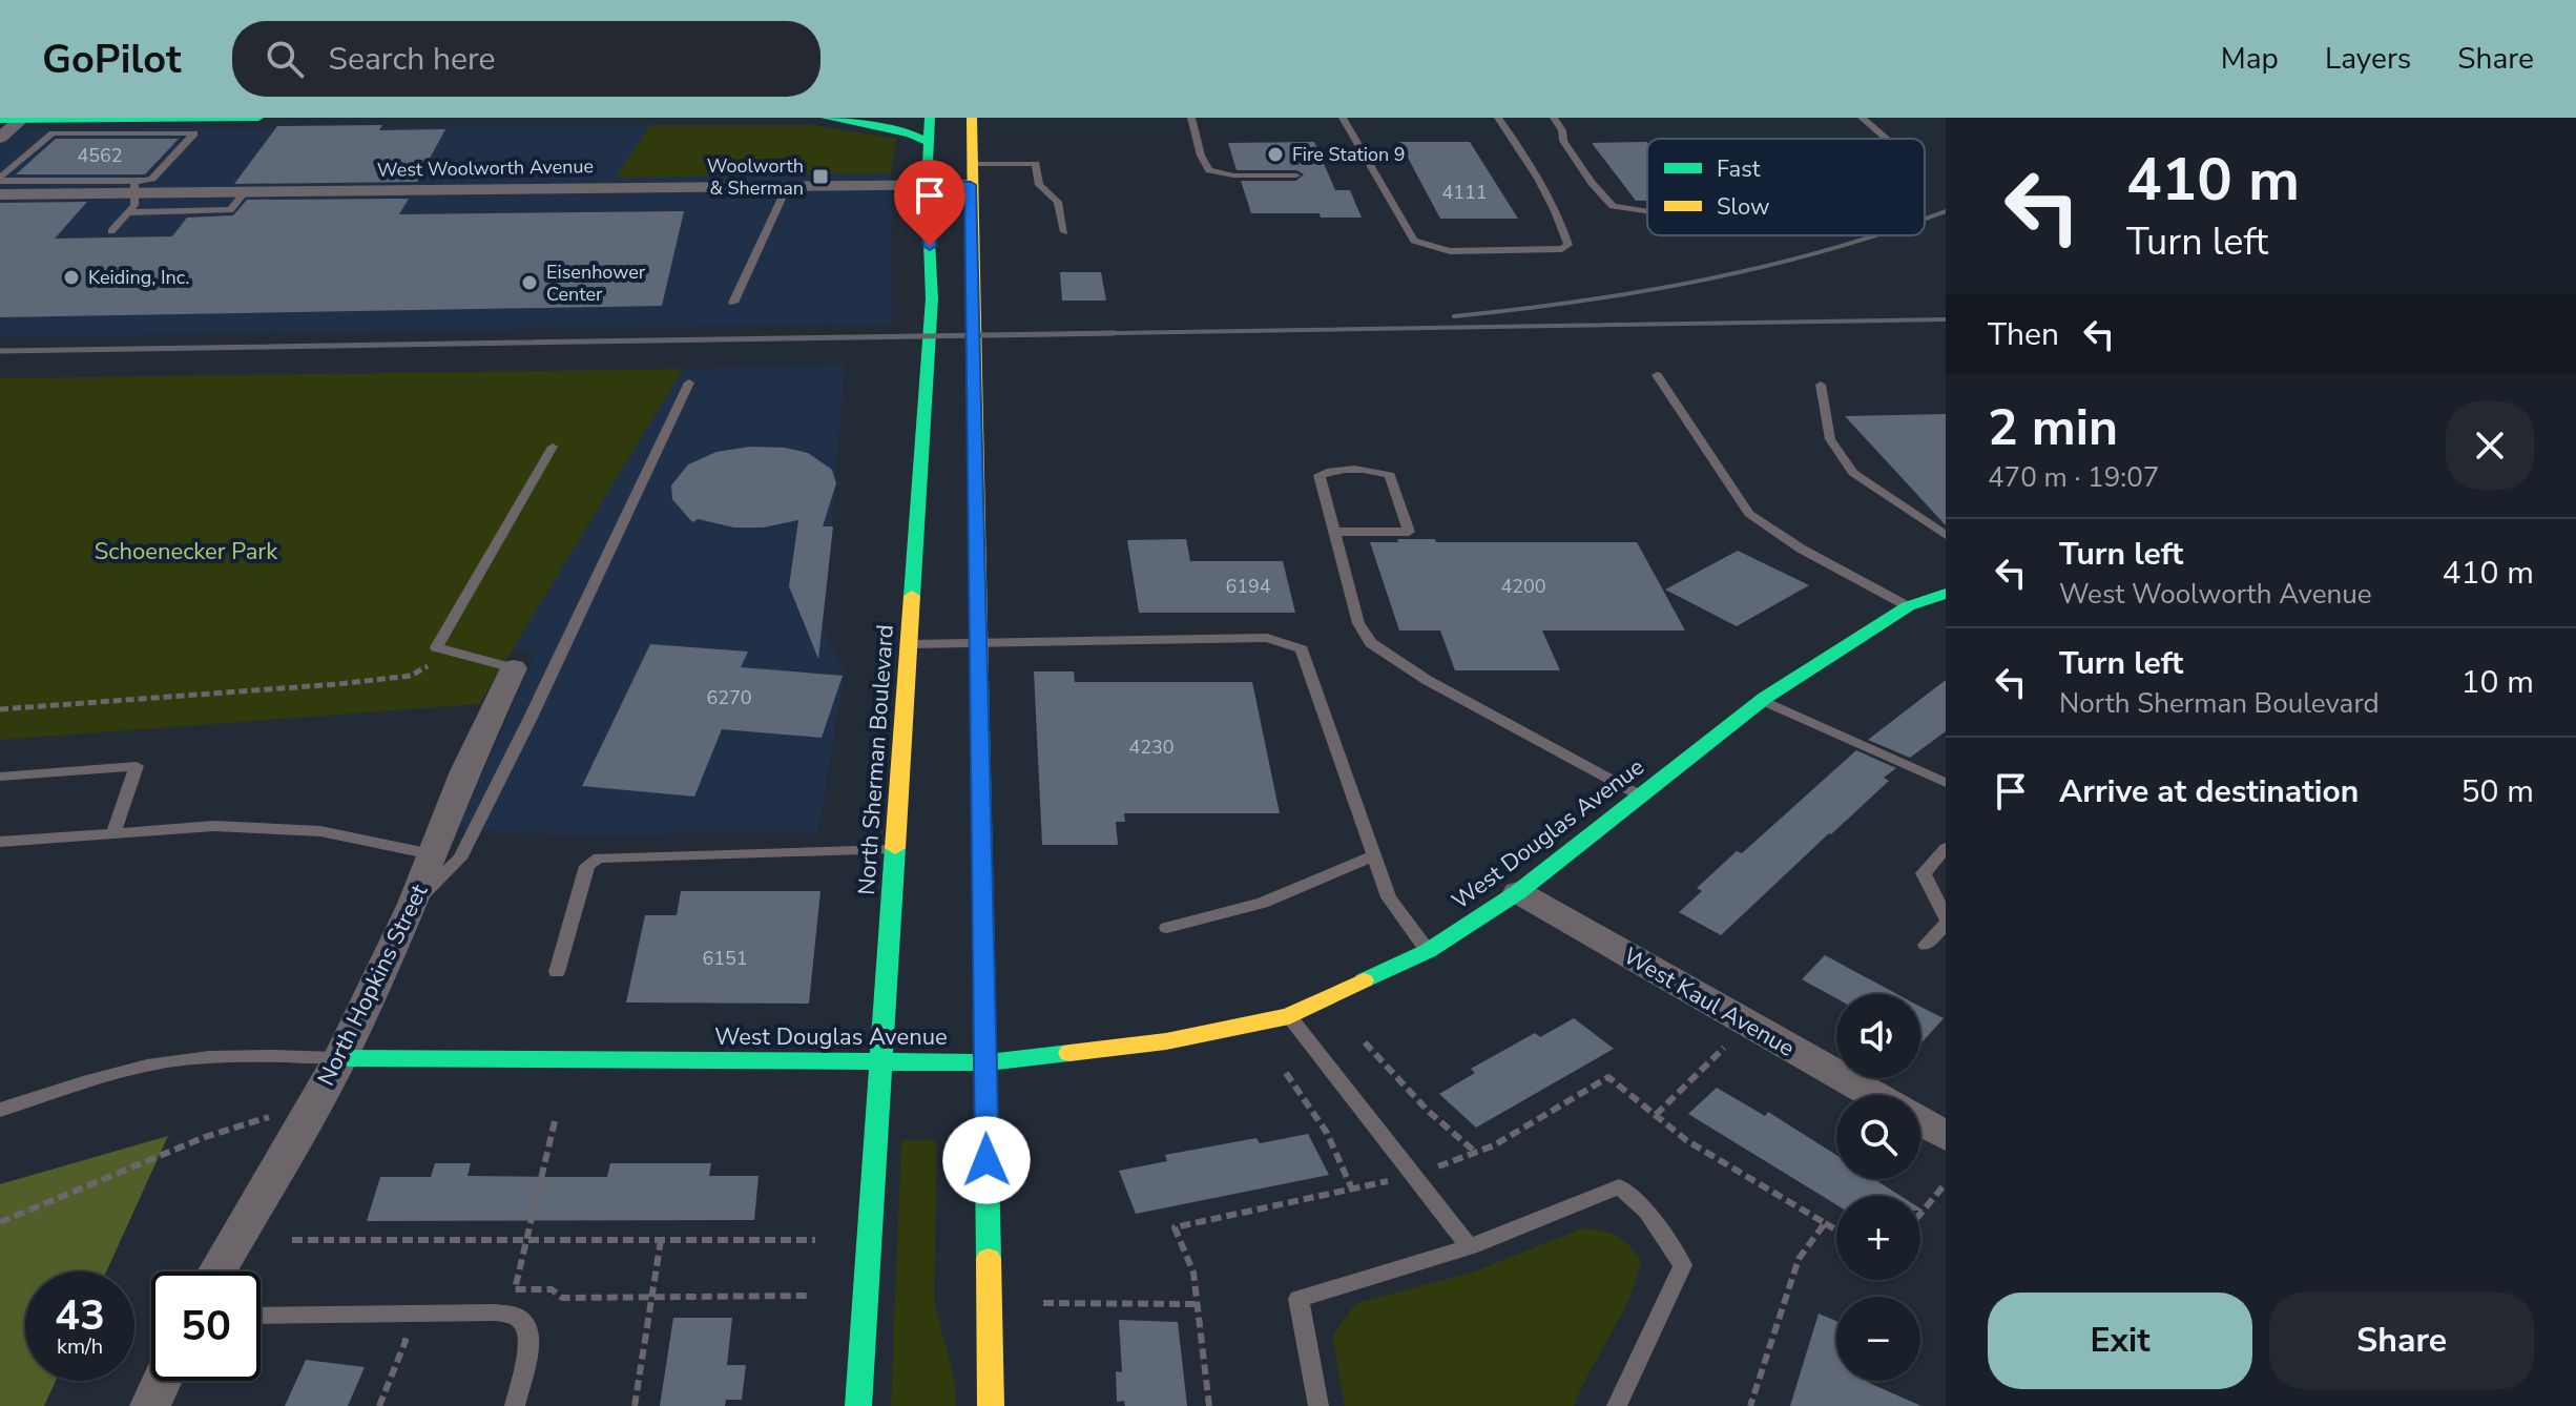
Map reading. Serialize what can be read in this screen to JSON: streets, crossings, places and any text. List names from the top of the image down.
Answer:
{
  "streets": {
    "main road": ["North Sherman Boulevard", "West Douglas Avenue"],
    "street": ["West Woolworth Avenue", "North Hopkins Street", "West Kaul Avenue"]
  },
  "crossings": [
    ["West Woolworth Avenue", "North Sherman Boulevard"],
    ["North Sherman Boulevard", "West Douglas Avenue"],
    ["West Douglas Avenue", "North Hopkins Street"],
    ["West Douglas Avenue", "West Kaul Avenue"]
  ],
  "parks": ["Schoenecker Park"],
  "places": {
    "other": ["Fire Station 9", "Keiding, Inc.", "Eisenhower Center"],
    "transit": ["Woolworth & Sherman"]
  },
  "house_numbers": [
    "4562",
    "4111",
    "6194",
    "4200",
    "6270",
    "4230",
    "6151"
  ],
  "legend": ["Fast", "Slow"],
  "page": {
    "header": "GoPilot",
    "search": "Search here",
    "nav": ["Map", "Layers", "Share"],
    "turn": ["410 m", "Turn left"],
    "then": "Then",
    "heading": ["2 min", "470 m · 19:07"],
    "list": [
      {
        "name": "Turn left",
        "note": "West Woolworth Avenue",
        "value": "410 m"
      },
      {
        "name": "Turn left",
        "note": "North Sherman Boulevard",
        "value": "10 m"
      },
      {
        "name": "Arrive at destination",
        "value": "50 m"
      }
    ],
    "map_buttons": ["+", "−"],
    "speed": "43 km/h",
    "limit": "50",
    "buttons": ["Exit", "Share"]
  }
}
